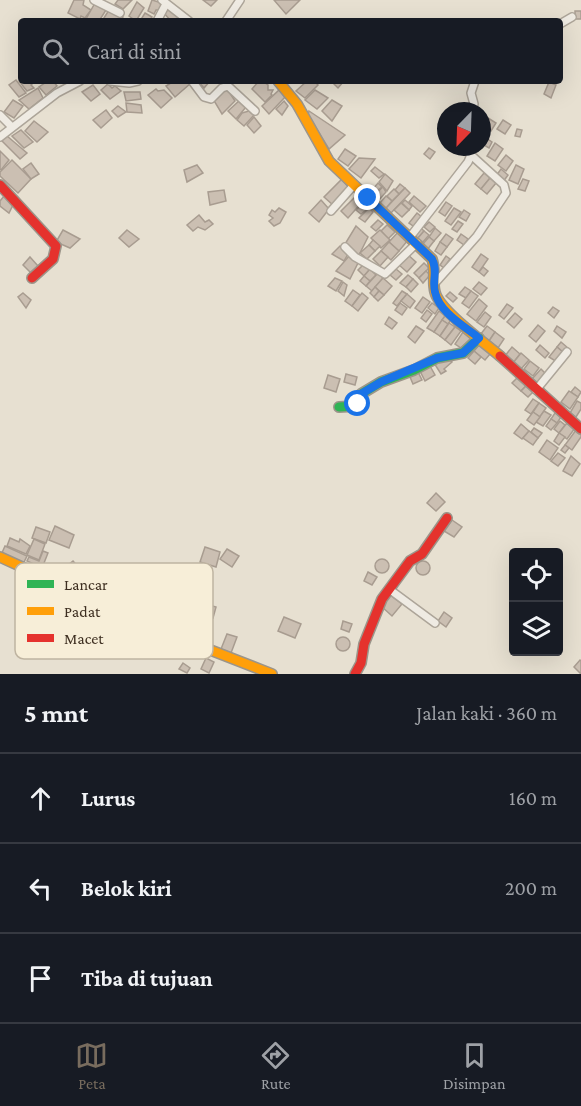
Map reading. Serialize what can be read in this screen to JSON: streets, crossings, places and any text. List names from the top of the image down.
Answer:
{
  "legend": ["Lancar", "Padat", "Macet"],
  "north": "bottom left",
  "page": {
    "search": "Cari di sini",
    "heading": ["5 mnt", "Jalan kaki · 360 m"],
    "list": [
      ["Lurus", "160 m"],
      ["Belok kiri", "200 m"],
      "Tiba di tujuan"
    ],
    "nav": ["Peta", "Rute", "Disimpan"]
  }
}
